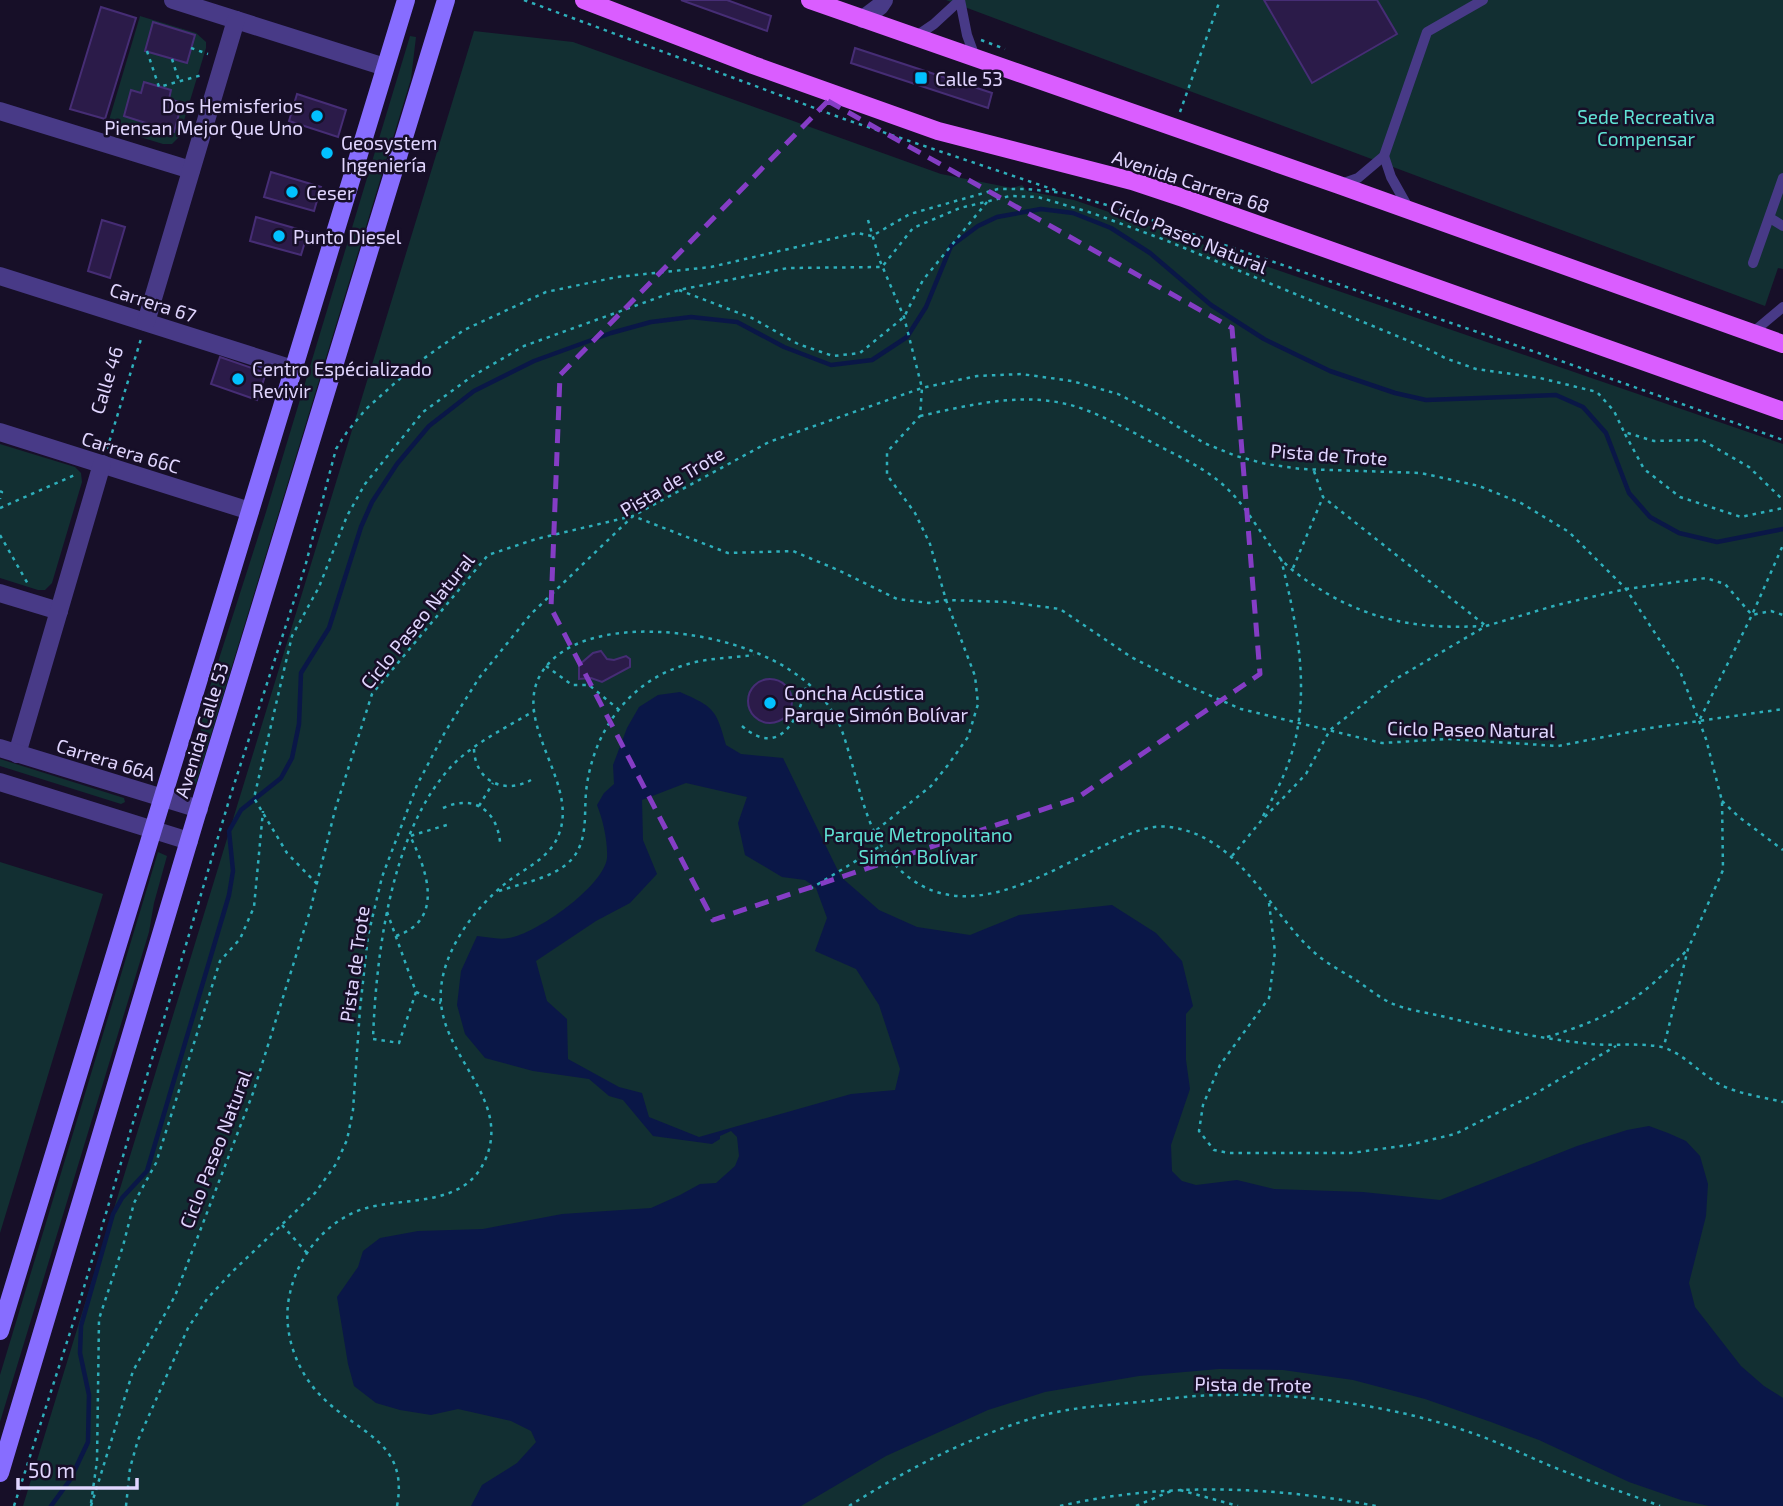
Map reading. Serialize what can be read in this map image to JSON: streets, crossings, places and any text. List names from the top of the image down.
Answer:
{
  "streets": {
    "main road": ["Avenida Carrera 68", "Avenida Calle 53"],
    "street": ["Carrera 67", "Carrera 66C", "Carrera 66A"],
    "path": ["Ciclo Paseo Natural", "Calle 46", "Pista de Trote"]
  },
  "crossings": [
    ["Ciclo Paseo Natural", "Pista de Trote"],
    ["Carrera 67", "Calle 46"],
    ["Carrera 67", "Avenida Calle 53"],
    ["Calle 46", "Carrera 66C"],
    ["Carrera 66C", "Avenida Calle 53"],
    ["Avenida Calle 53", "Carrera 66A"]
  ],
  "parks": ["Sede Recreativa Compensar", "Parque Metropolitano Simón Bolívar"],
  "places": {
    "transit": ["Calle 53"],
    "other": [
      "Dos Hemisferios Piensan Mejor Que Uno",
      "Geosystem Ingeniería",
      "Ceser",
      "Punto Diesel",
      "Centro Espécializado Revivir",
      "Concha Acústica Parque Simón Bolívar"
    ]
  },
  "scale_bar": "50 m"
}
